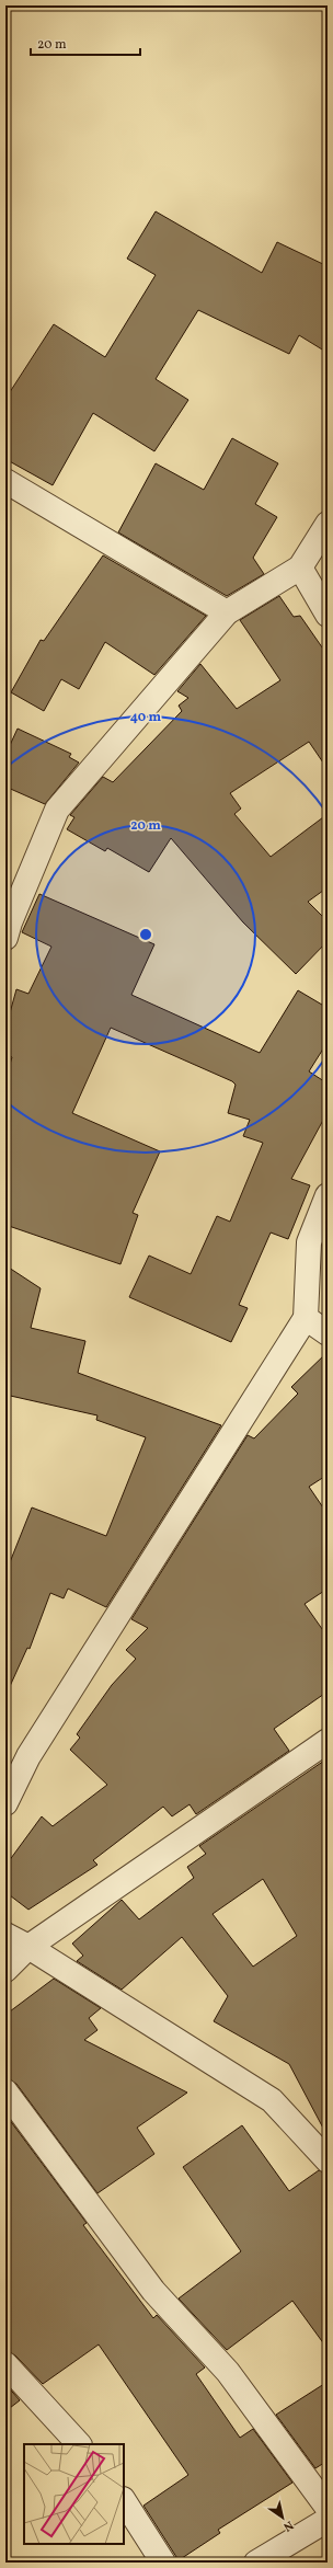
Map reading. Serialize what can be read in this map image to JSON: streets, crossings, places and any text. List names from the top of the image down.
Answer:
{
  "scale_bar": "20 m",
  "north": "bottom right",
  "rings": ["40 m", "20 m"]
}
